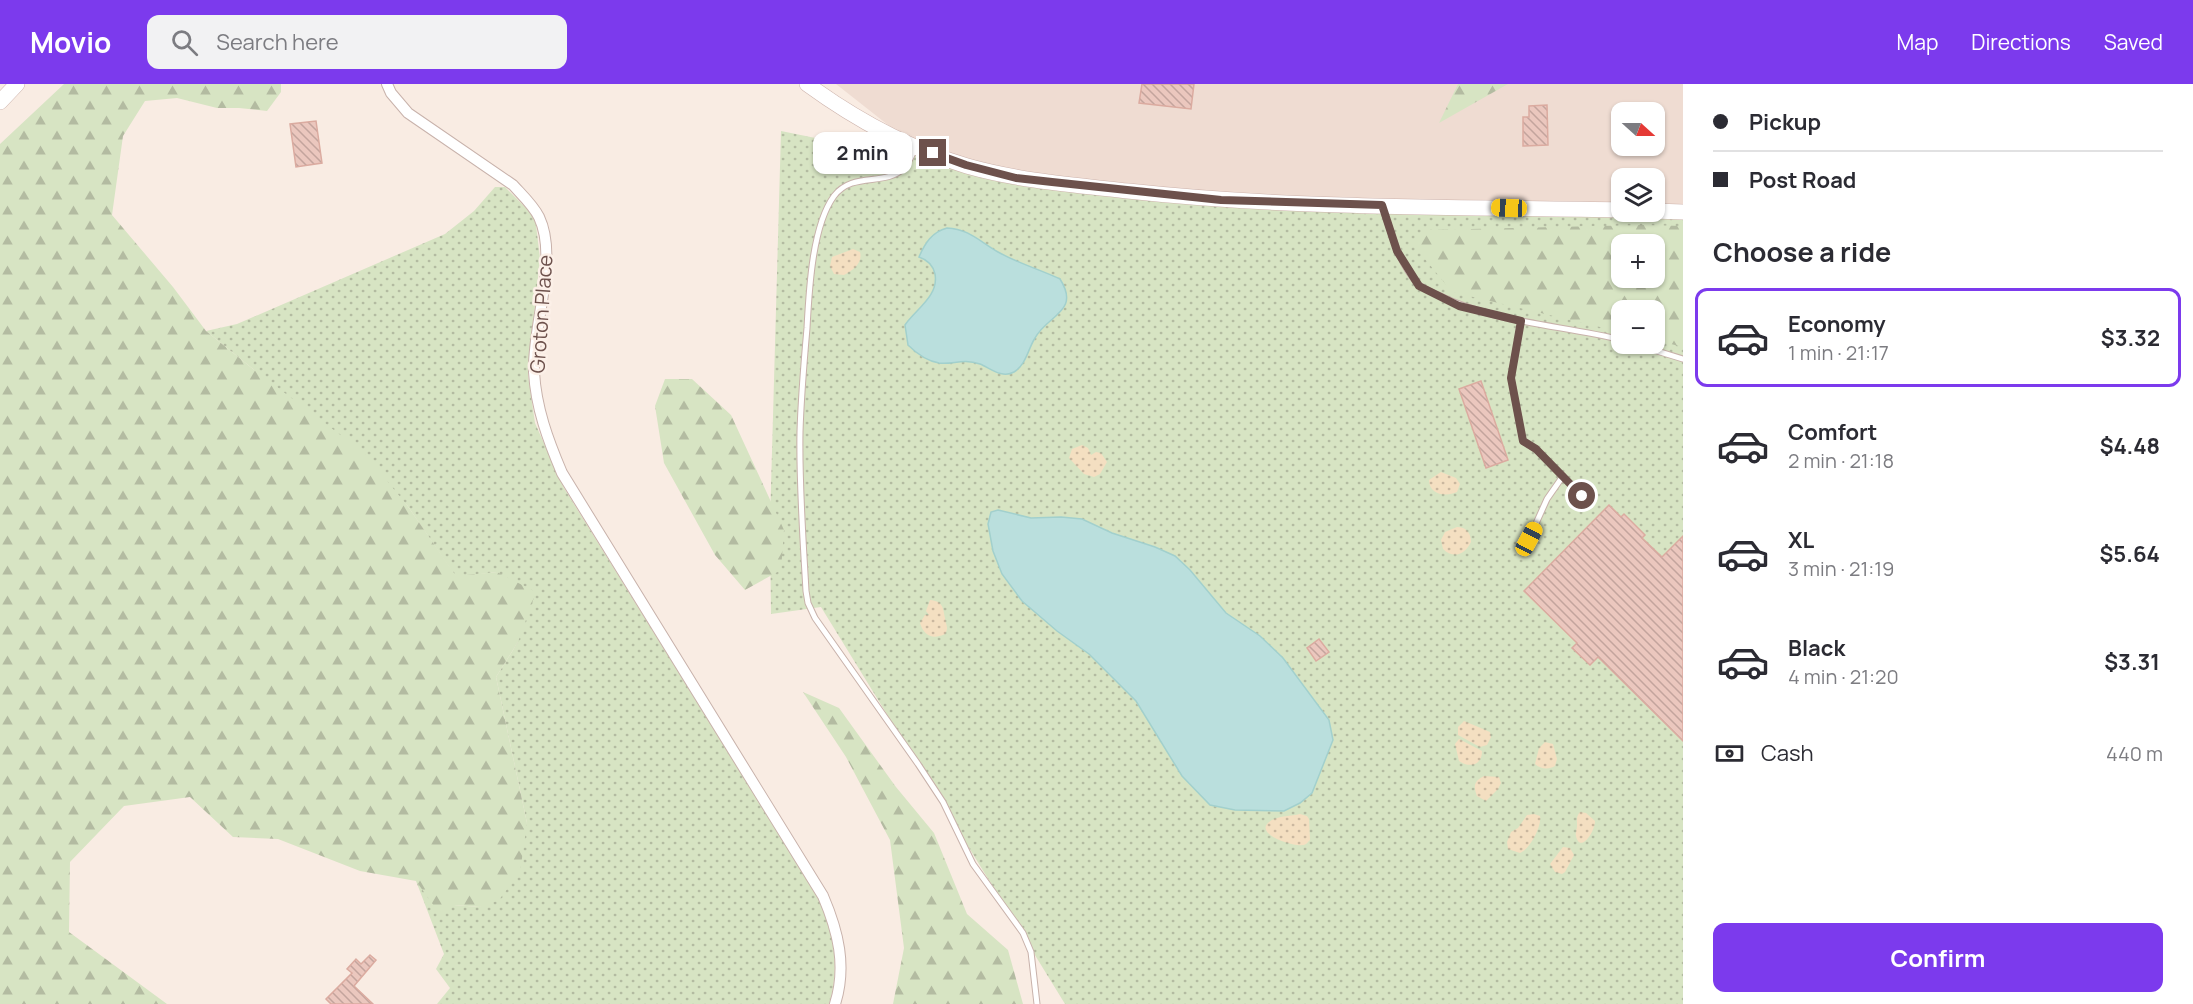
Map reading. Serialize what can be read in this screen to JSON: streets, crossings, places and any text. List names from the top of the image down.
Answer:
{
  "streets": {
    "street": ["Groton Place"]
  },
  "north": "right",
  "page": {
    "header": "Movio",
    "search": "Search here",
    "nav": ["Map", "Directions", "Saved"],
    "banner": ["Pickup", "Post Road"],
    "map_buttons": ["+", "−"],
    "bubble": "2 min",
    "heading": "Choose a ride",
    "list": [
      {
        "name": "Economy",
        "note": "1 min · 21:17",
        "value": "$3.32"
      },
      {
        "name": "Comfort",
        "note": "2 min · 21:18",
        "value": "$4.48"
      },
      {
        "name": "XL",
        "note": "3 min · 21:19",
        "value": "$5.64"
      },
      {
        "name": "Black",
        "note": "4 min · 21:20",
        "value": "$3.31"
      }
    ],
    "pay": ["Cash", "440 m"],
    "buttons": "Confirm"
  }
}
